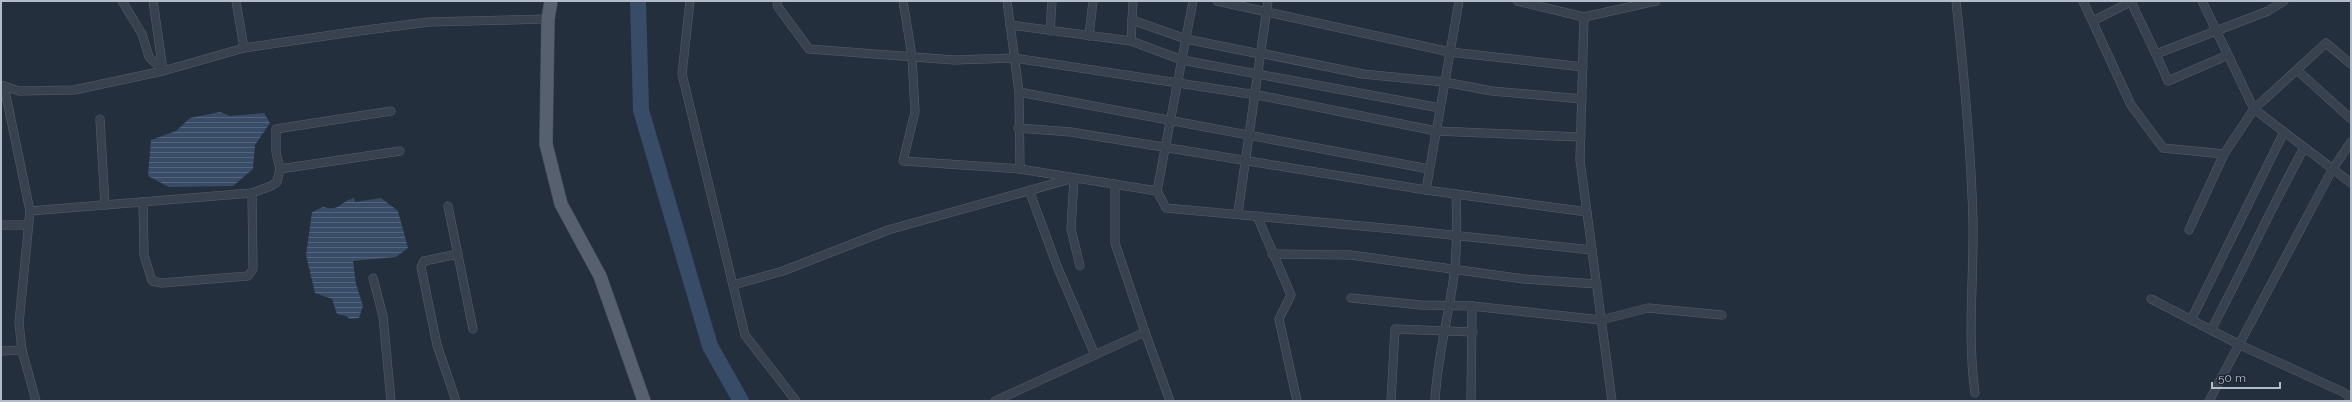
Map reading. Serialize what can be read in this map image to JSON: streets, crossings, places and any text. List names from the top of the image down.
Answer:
{
  "scale_bar": "50 m"
}
